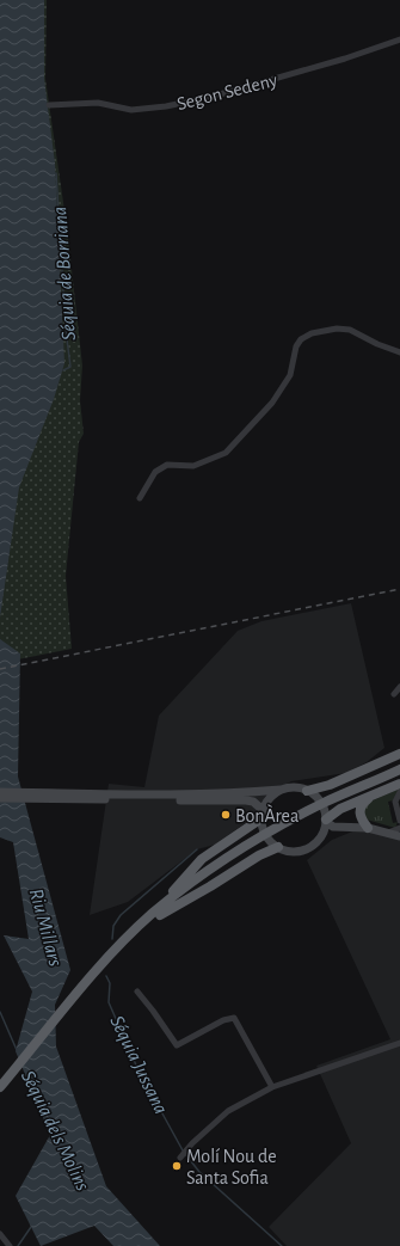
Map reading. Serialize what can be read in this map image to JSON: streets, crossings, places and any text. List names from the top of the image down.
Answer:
{
  "streets": {
    "street": ["Segon Sedeny"]
  },
  "water": [
    "Séquia de Borriana",
    "Riu Millars",
    "Séquia Jussana",
    "Séquia dels Molins"
  ],
  "places": ["BonÀrea", "Molí Nou de Santa Sofia"]
}
